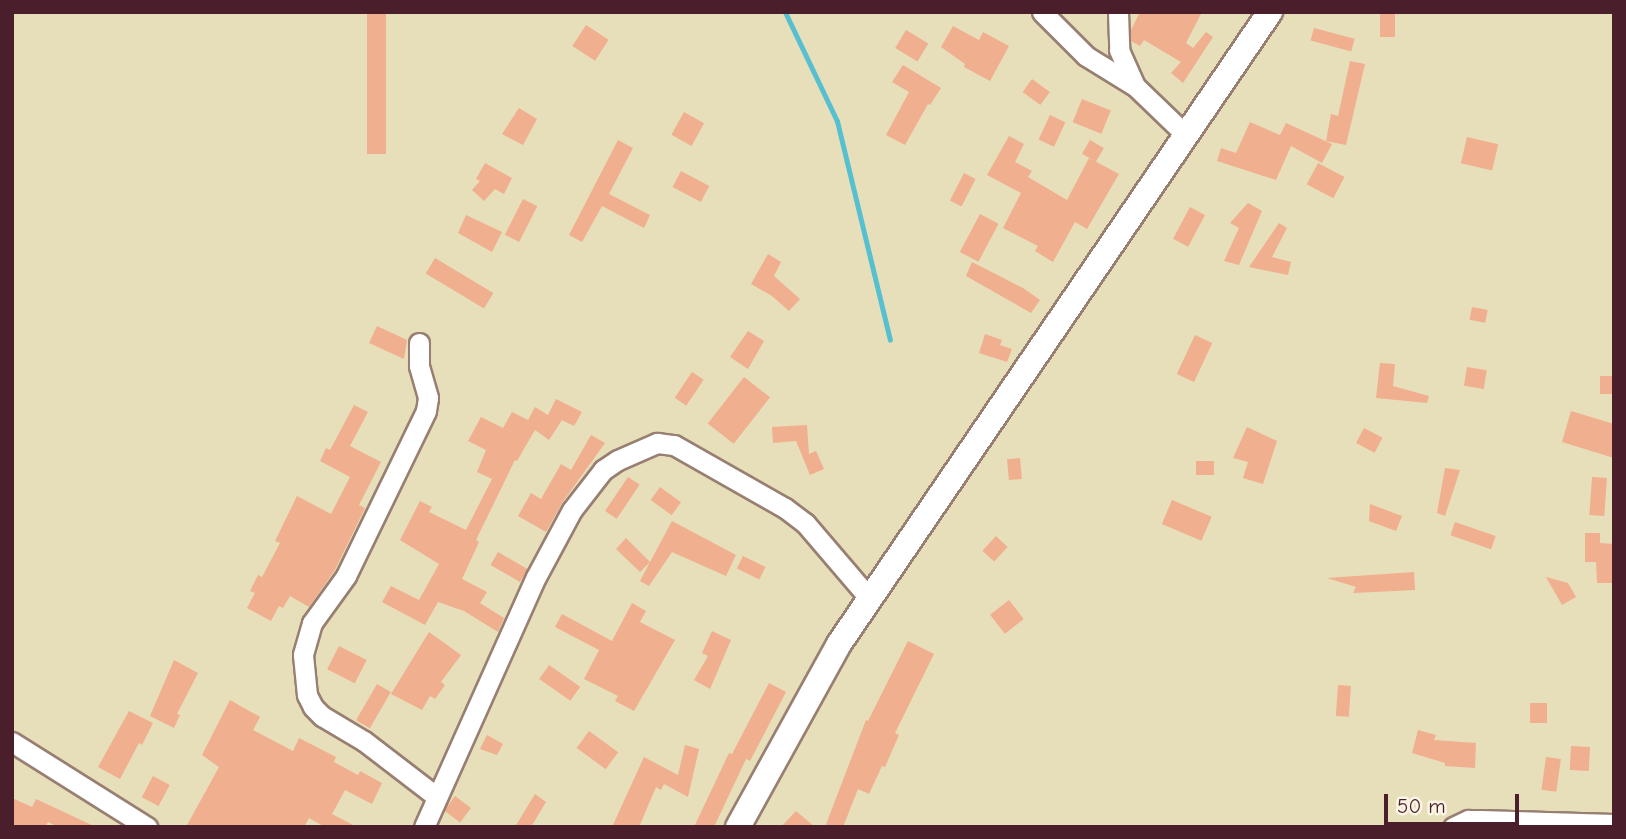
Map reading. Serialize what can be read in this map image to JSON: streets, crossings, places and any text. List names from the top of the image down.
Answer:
{
  "scale_bar": "50 m"
}
